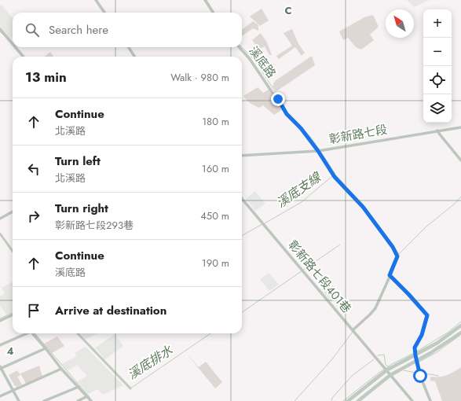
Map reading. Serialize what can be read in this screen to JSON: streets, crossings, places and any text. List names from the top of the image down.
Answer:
{
  "streets": {
    "street": ["溪底路", "彰新路七段", "彰新路七段401巷"]
  },
  "crossings": [
    ["溪底路", "彰新路七段"],
    ["溪底路", "彰新路七段401巷"]
  ],
  "water": ["溪底支線", "溪底排水"],
  "north": "top left",
  "page": {
    "map_buttons": ["+", "−"],
    "search": "Search here",
    "heading": ["13 min", "Walk · 980 m"],
    "list": [
      ["Continue", "北溪路", "180 m"],
      ["Turn left", "北溪路", "160 m"],
      ["Turn right", "彰新路七段293巷", "450 m"],
      ["Continue", "溪底路", "190 m"],
      "Arrive at destination"
    ]
  },
  "grid": {
    "columns": ["C"],
    "rows": ["4"]
  }
}
